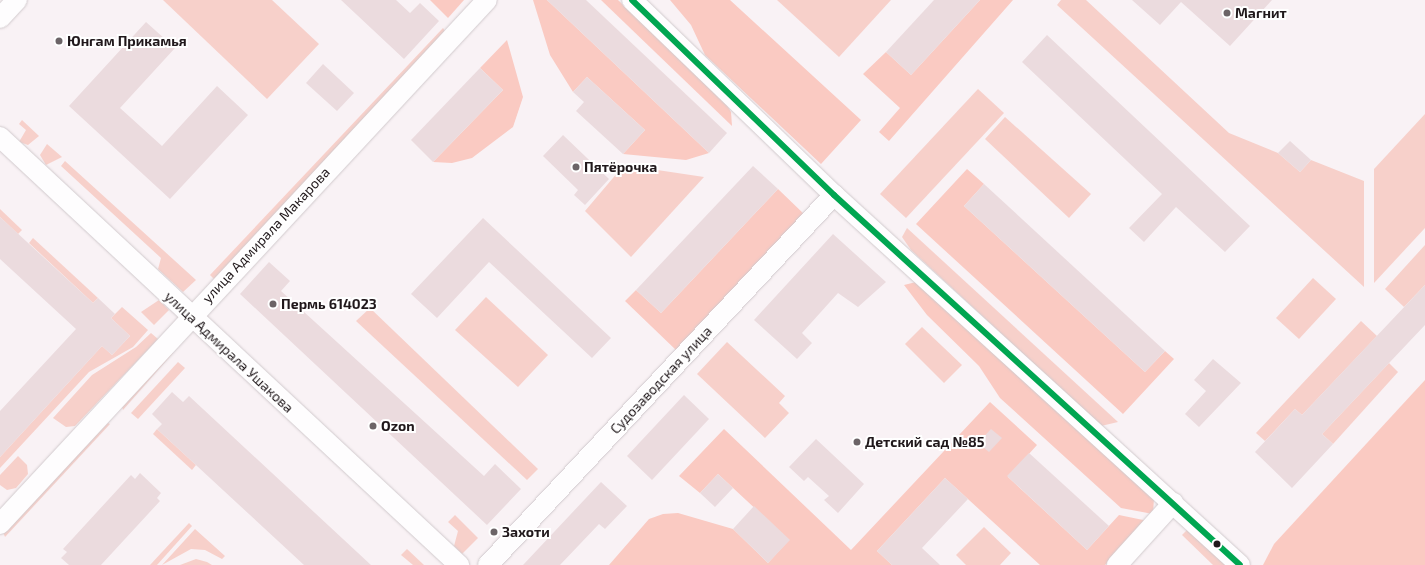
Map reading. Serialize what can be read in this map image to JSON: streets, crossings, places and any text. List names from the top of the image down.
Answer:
{
  "streets": {
    "street": ["улица Адмирала Макарова", "улица Адмирала Ушакова", "Судозаводская улица"]
  },
  "crossings": [
    ["улица Адмирала Макарова", "улица Адмирала Ушакова"]
  ],
  "places": [
    "Магнит",
    "Юнгам Прикамья",
    "Пятёрочка",
    "Пермь 614023",
    "Ozon",
    "Детский сад №85",
    "Захоти"
  ]
}
